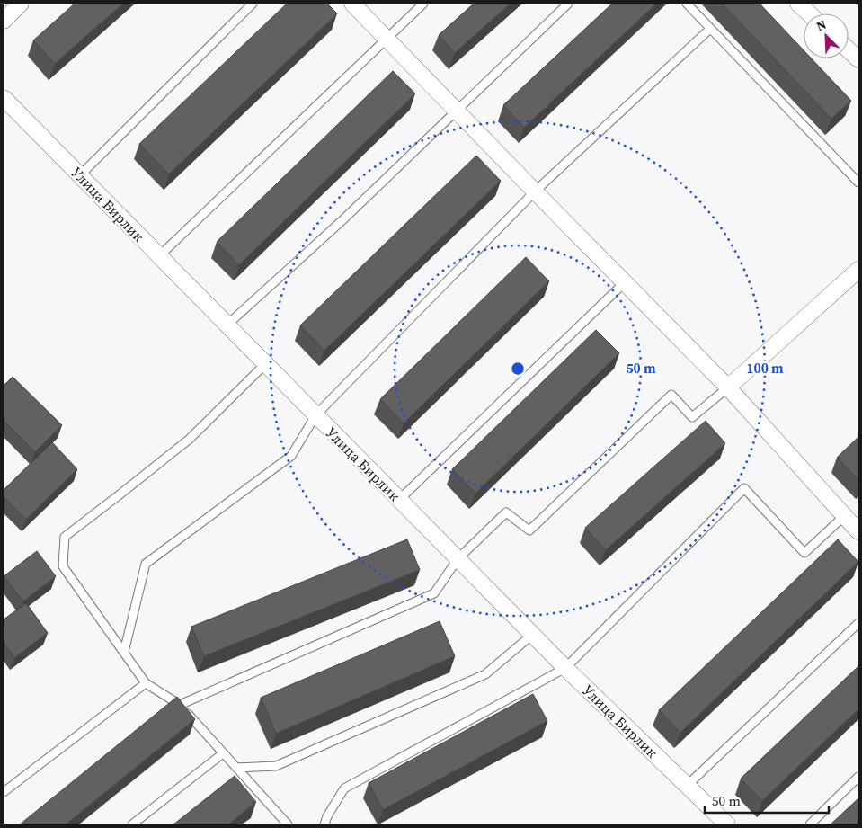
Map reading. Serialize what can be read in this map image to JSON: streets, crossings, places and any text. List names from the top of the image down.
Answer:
{
  "streets": {
    "street": ["Улица Бирлик"]
  },
  "scale_bar": "50 m",
  "north": "top left",
  "rings": ["50 m", "100 m"]
}
